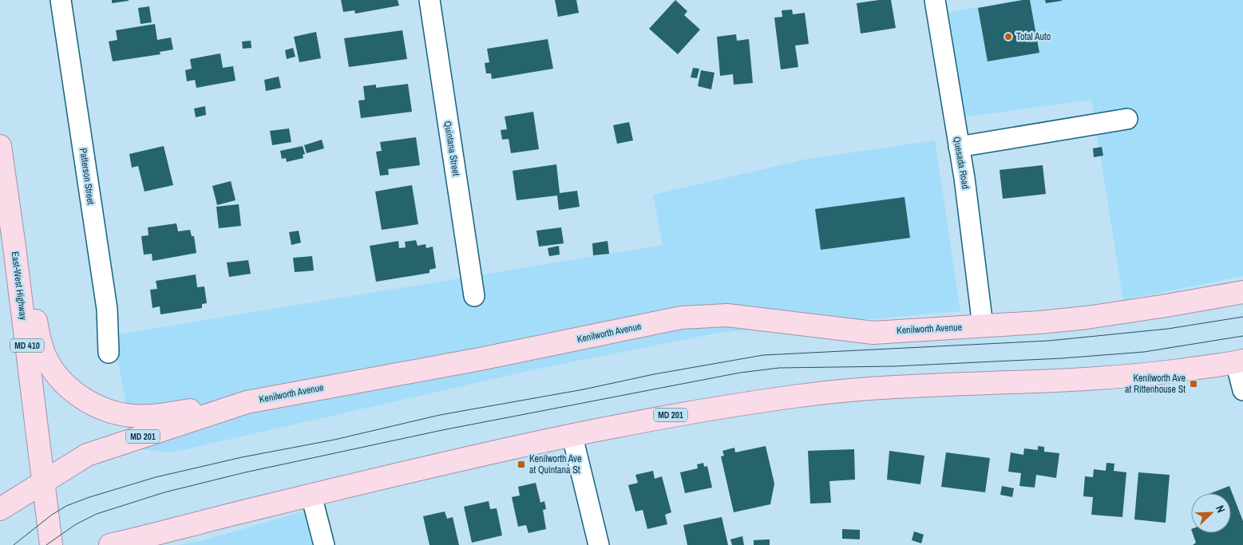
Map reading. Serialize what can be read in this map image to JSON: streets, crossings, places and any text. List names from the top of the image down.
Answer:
{
  "streets": {
    "main road": [
      "East-West Highway",
      "Kenilworth Avenue",
      "MD 410",
      "MD 201"
    ],
    "street": ["Quintana Street", "Quesada Road", "Patterson Street"]
  },
  "crossings": [
    ["Quesada Road", "Kenilworth Avenue"],
    ["East-West Highway", "Kenilworth Avenue"]
  ],
  "places": {
    "other": ["Total Auto"],
    "transit": ["Kenilworth Ave at Rittenhouse St", "Kenilworth Ave at Quintana St"]
  },
  "north": "top right"
}
